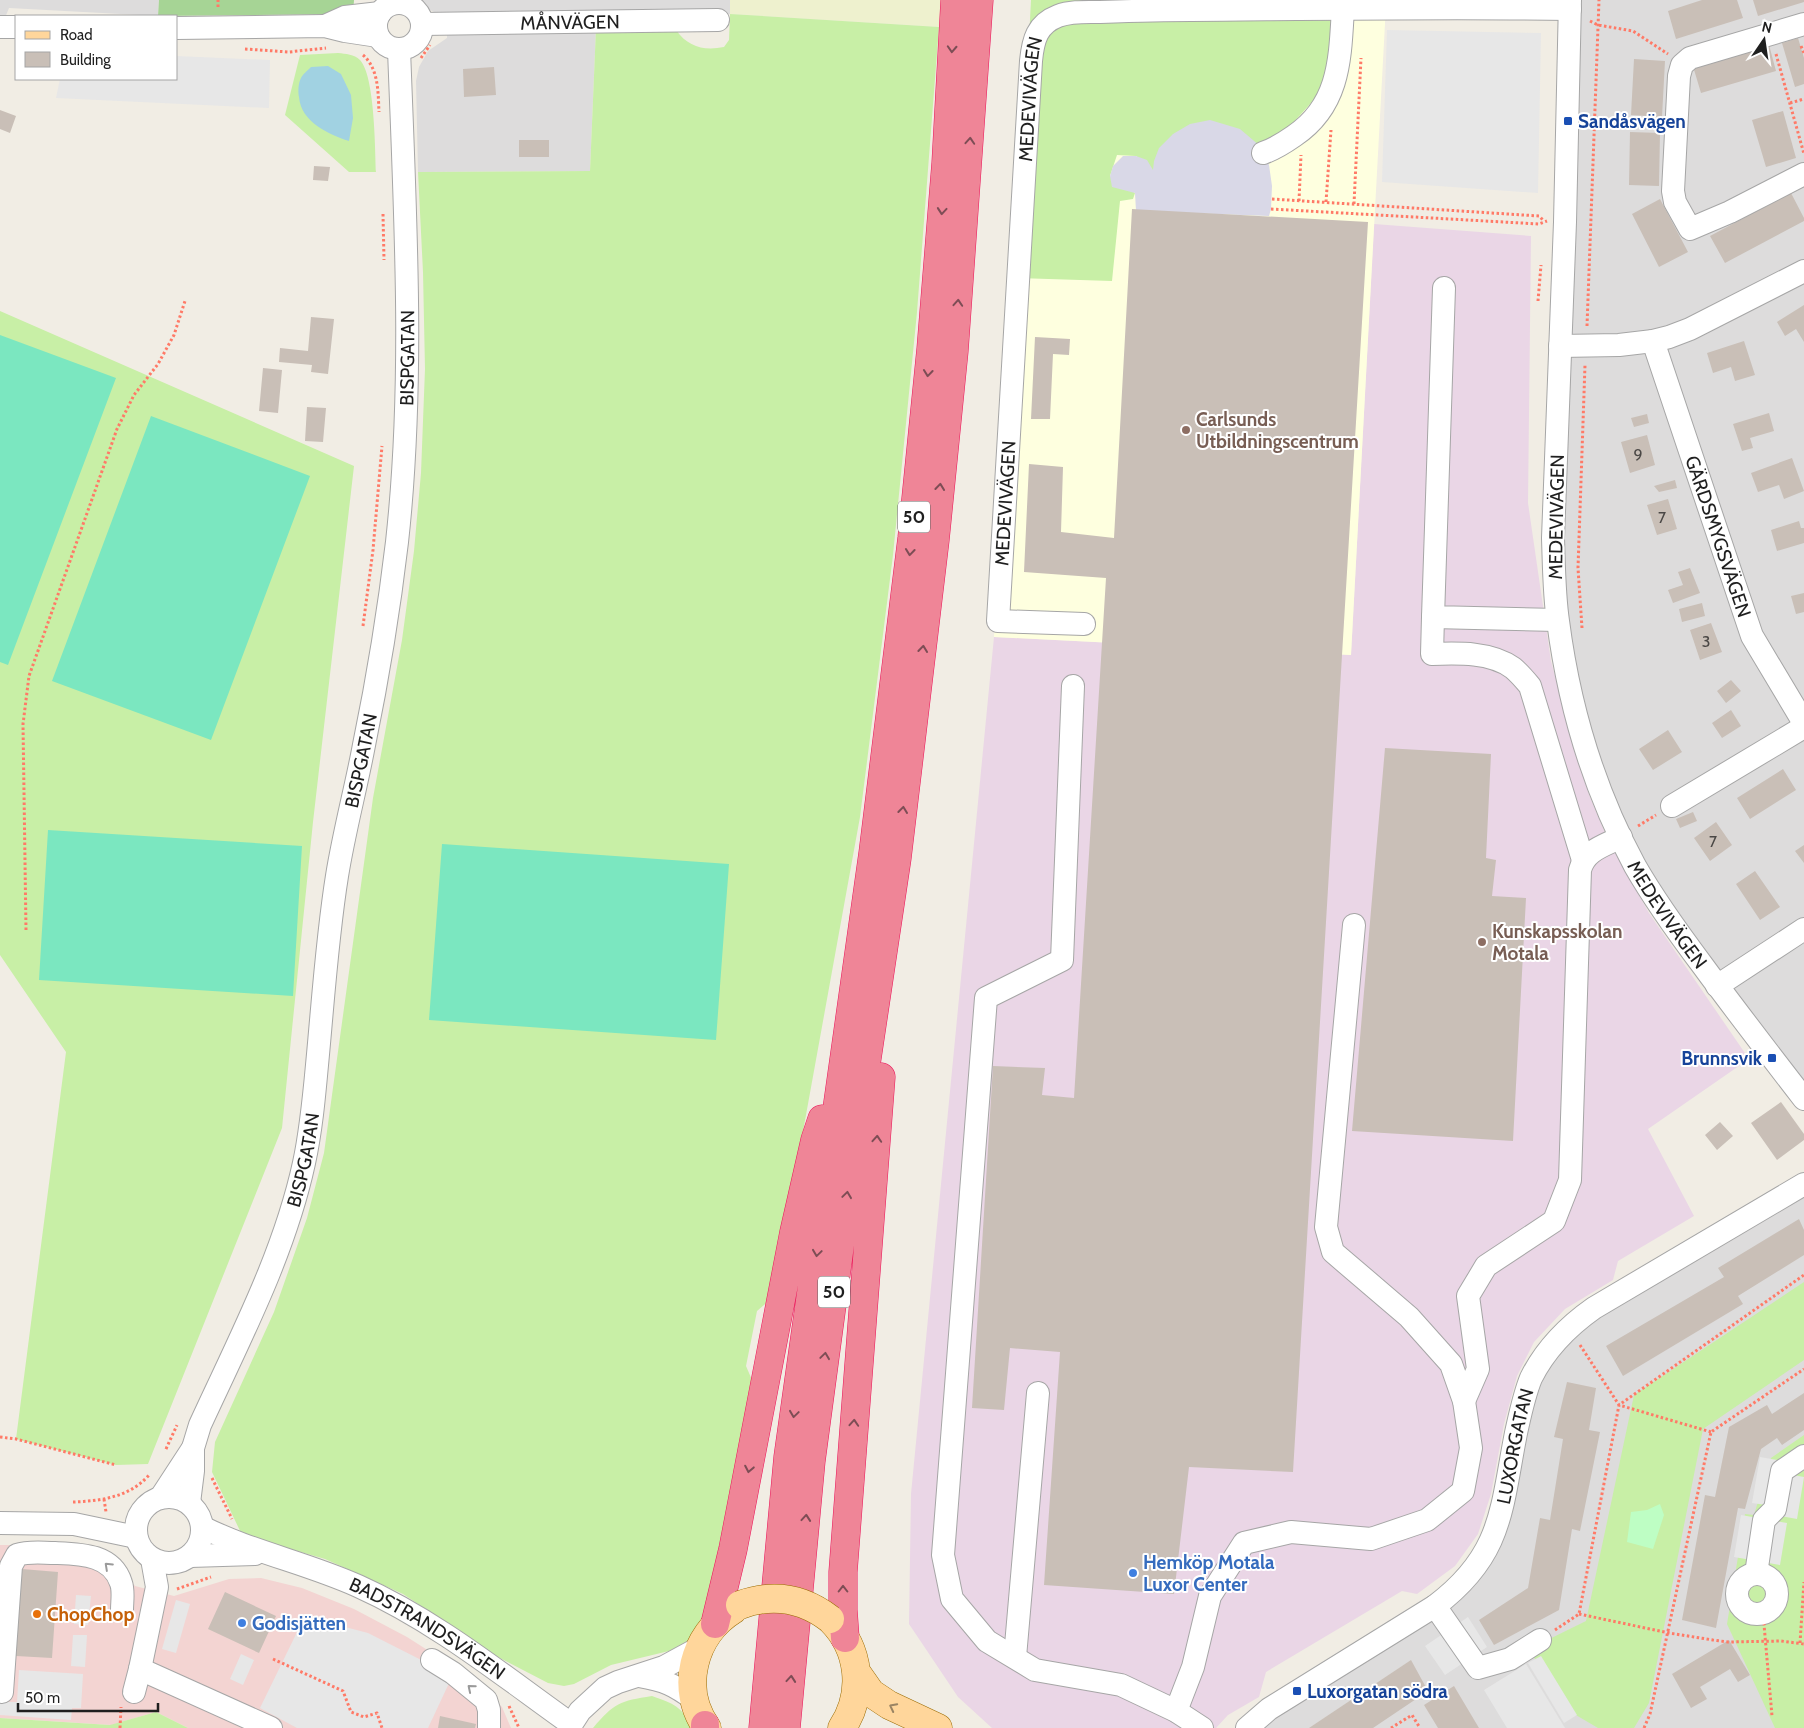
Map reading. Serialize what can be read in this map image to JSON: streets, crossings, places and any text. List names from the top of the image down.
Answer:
{
  "streets": {
    "highway": ["50"],
    "street": [
      "MÅNVÄGEN",
      "MEDEVIVÄGEN",
      "BISPGATAN",
      "GÄRDSMYGSVÄGEN",
      "LUXORGATAN",
      "BADSTRANDSVÄGEN"
    ]
  },
  "crossings": [
    ["MÅNVÄGEN", "BISPGATAN"],
    ["BISPGATAN", "BADSTRANDSVÄGEN"]
  ],
  "places": {
    "transit": ["Sandåsvägen", "Brunnsvik", "Luxorgatan södra"],
    "other": [
      "Carlsunds Utbildningscentrum",
      "Kunskapsskolan Motala",
      "Hemköp Motala Luxor Center",
      "ChopChop",
      "Godisjätten"
    ]
  },
  "house_numbers": [
    "9",
    "7",
    "3",
    "7"
  ],
  "legend": ["Road", "Building"],
  "scale_bar": "50 m",
  "north": "top"
}
